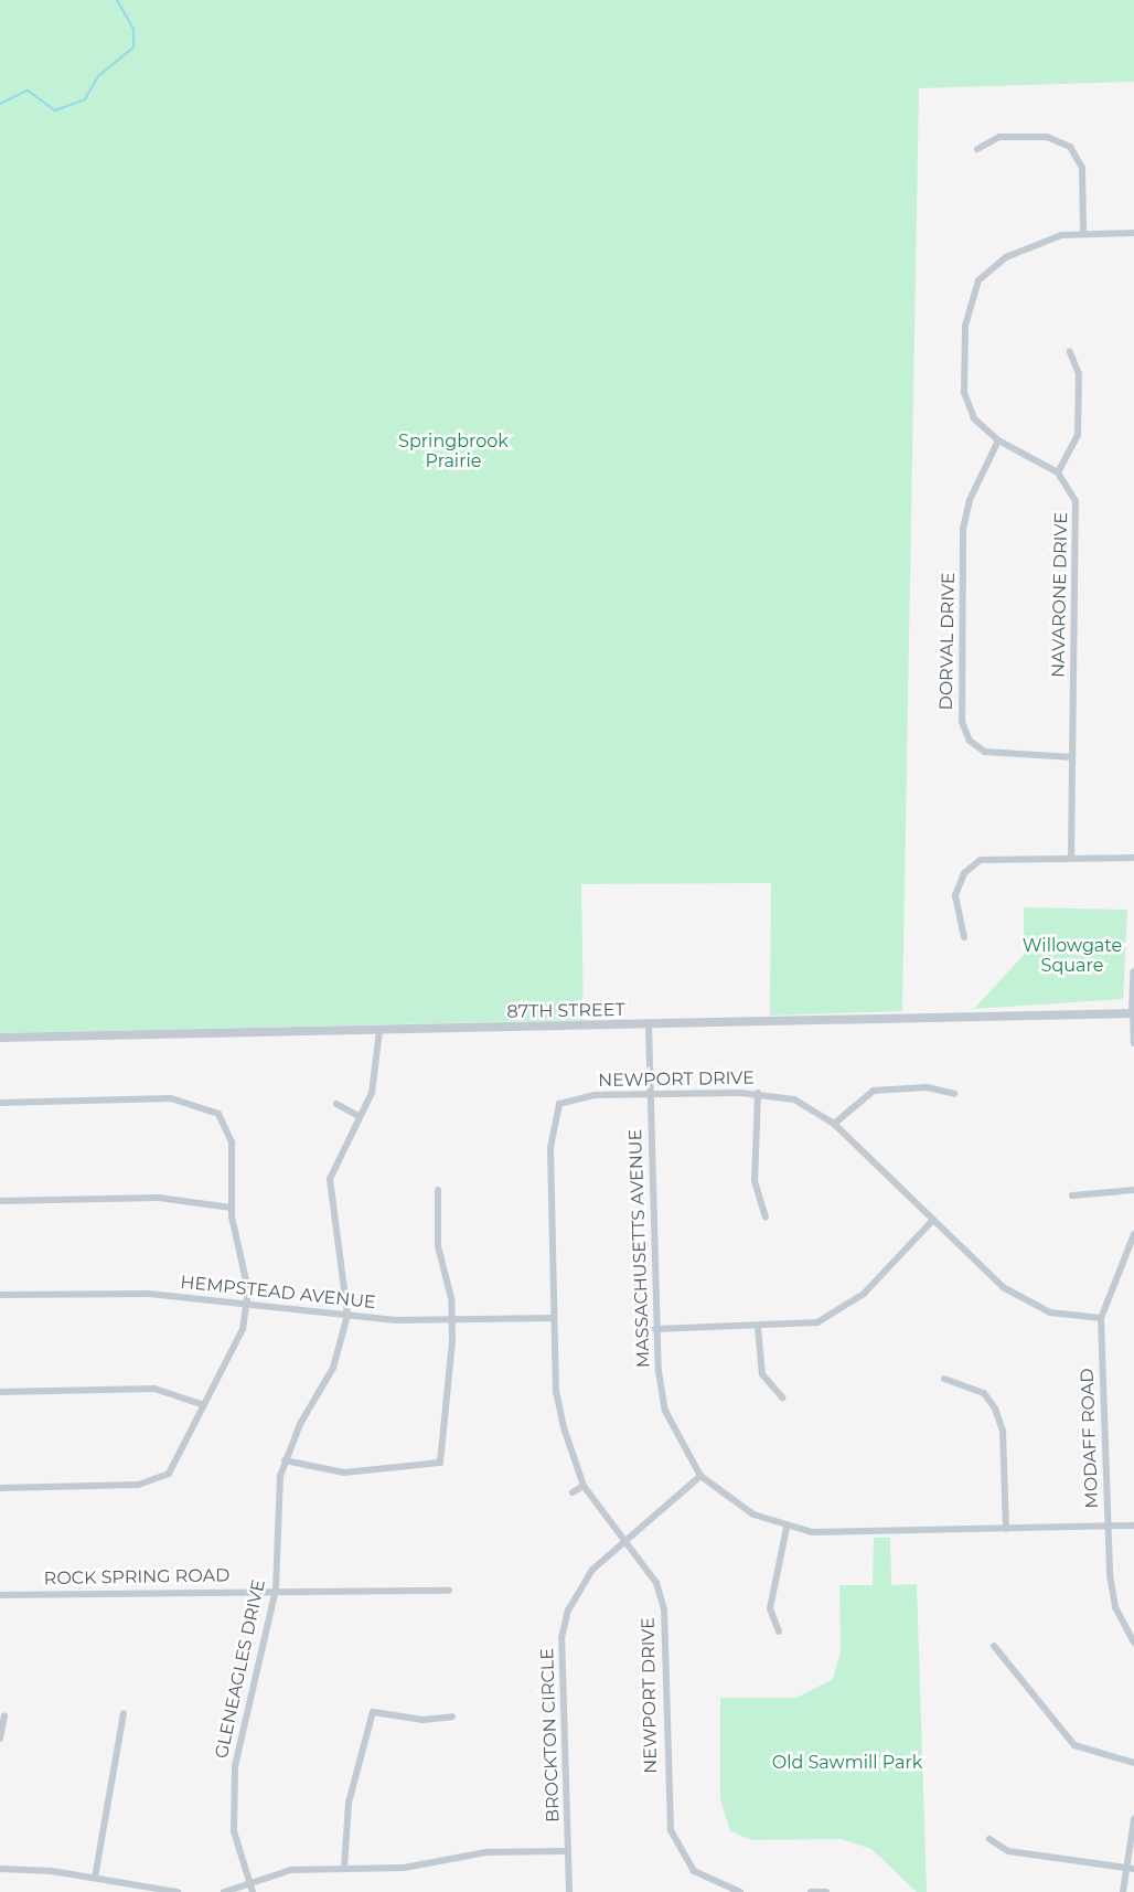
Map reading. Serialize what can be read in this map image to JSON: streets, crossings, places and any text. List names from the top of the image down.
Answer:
{
  "streets": {
    "street": [
      "NAVARONE DRIVE",
      "DORVAL DRIVE",
      "87TH STREET",
      "NEWPORT DRIVE",
      "MASSACHUSETTS AVENUE",
      "HEMPSTEAD AVENUE",
      "MODAFF ROAD",
      "ROCK SPRING ROAD",
      "GLENEAGLES DRIVE",
      "BROCKTON CIRCLE"
    ]
  },
  "crossings": [
    ["NAVARONE DRIVE", "DORVAL DRIVE"],
    ["87TH STREET", "MASSACHUSETTS AVENUE"],
    ["87TH STREET", "GLENEAGLES DRIVE"],
    ["NEWPORT DRIVE", "MASSACHUSETTS AVENUE"],
    ["NEWPORT DRIVE", "HEMPSTEAD AVENUE"],
    ["NEWPORT DRIVE", "MODAFF ROAD"],
    ["NEWPORT DRIVE", "BROCKTON CIRCLE"],
    ["MASSACHUSETTS AVENUE", "MODAFF ROAD"],
    ["MASSACHUSETTS AVENUE", "BROCKTON CIRCLE"],
    ["HEMPSTEAD AVENUE", "GLENEAGLES DRIVE"],
    ["ROCK SPRING ROAD", "GLENEAGLES DRIVE"]
  ],
  "parks": ["Springbrook Prairie", "Willowgate Square", "Old Sawmill Park"]
}
